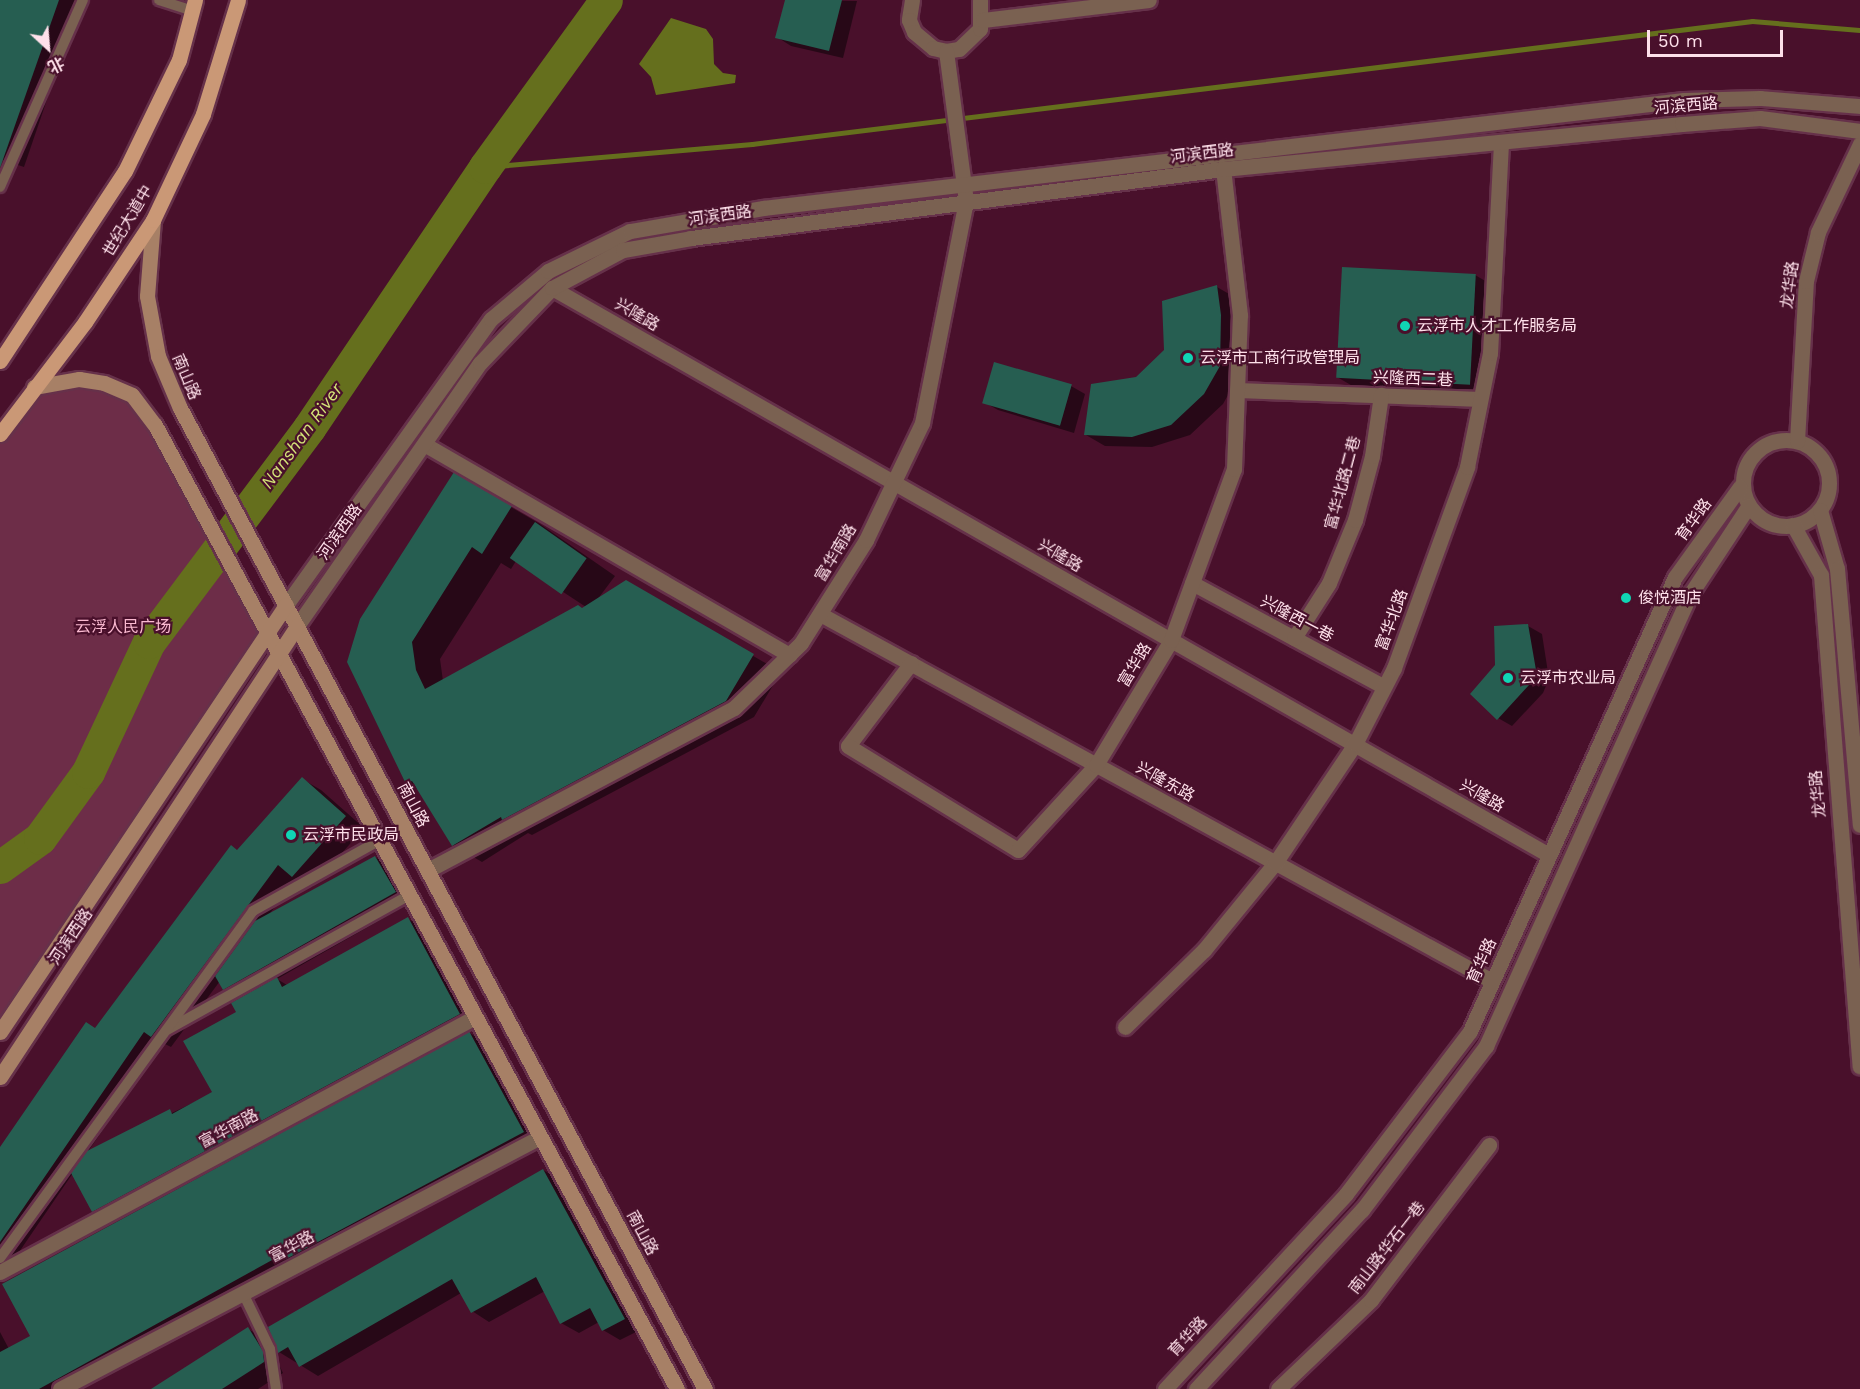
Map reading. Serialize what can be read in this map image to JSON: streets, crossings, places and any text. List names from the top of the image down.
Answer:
{
  "streets": {
    "main road": ["河滨西路", "世纪大道中", "南山路"],
    "street": [
      "龙华路",
      "兴隆路",
      "兴隆西二巷",
      "富华北路二巷",
      "育华路",
      "富华南路",
      "兴隆西一巷",
      "富华北路",
      "富华路",
      "兴隆东路",
      "南山路华石一巷"
    ]
  },
  "crossings": [
    ["河滨西路", "兴隆路"],
    ["河滨西路", "南山路"],
    ["河滨西路", "富华南路"],
    ["河滨西路", "富华北路"],
    ["河滨西路", "富华路"],
    ["世纪大道中", "南山路"],
    ["龙华路", "育华路"],
    ["兴隆路", "育华路"],
    ["兴隆路", "富华南路"],
    ["兴隆路", "富华北路"],
    ["兴隆路", "富华路"],
    ["南山路", "富华南路"],
    ["兴隆西二巷", "富华北路二巷"],
    ["兴隆西二巷", "富华北路"],
    ["兴隆西二巷", "富华路"],
    ["富华北路二巷", "兴隆西一巷"],
    ["育华路", "兴隆东路"],
    ["富华南路", "兴隆东路"],
    ["兴隆西一巷", "富华北路"],
    ["兴隆西一巷", "富华路"],
    ["富华北路", "兴隆东路"],
    ["富华路", "兴隆东路"]
  ],
  "water": ["Nanshan River"],
  "parks": ["云浮人民广场"],
  "places": [
    "云浮市人才工作服务局",
    "云浮市工商行政管理局",
    "俊悦酒店",
    "云浮市农业局",
    "云浮市民政局"
  ],
  "scale_bar": "50 m",
  "north": "bottom right"
}
